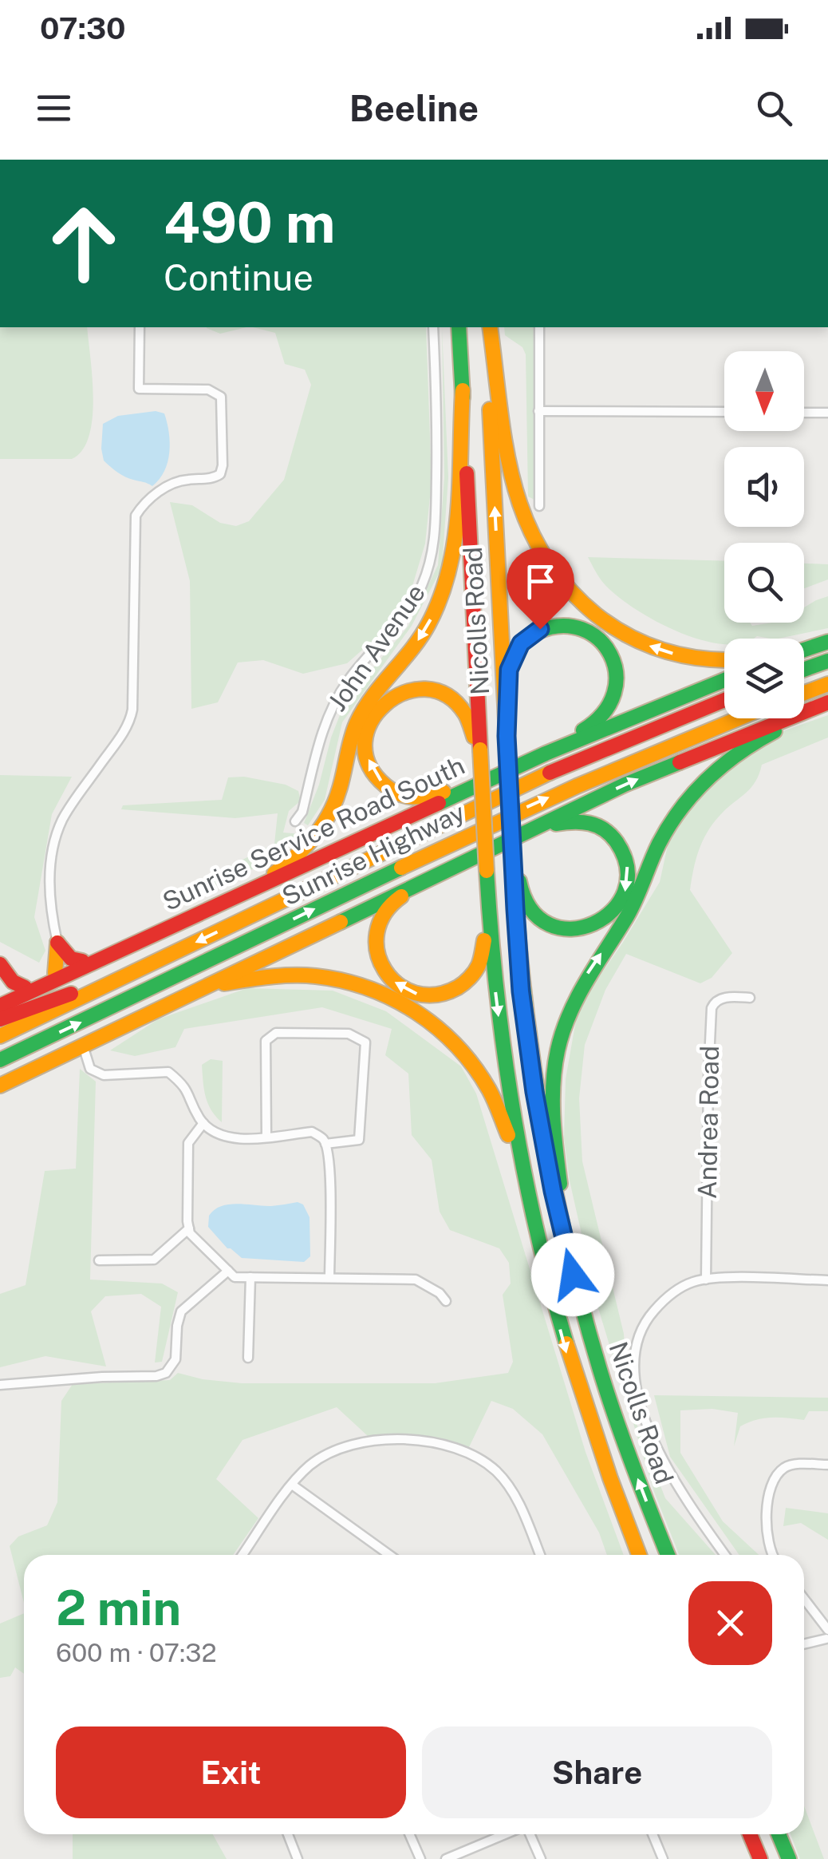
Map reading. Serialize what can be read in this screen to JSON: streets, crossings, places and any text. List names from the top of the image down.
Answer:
{
  "streets": {
    "highway": ["Nicolls Road", "Sunrise Service Road South", "Sunrise Highway"],
    "street": ["John Avenue", "Andrea Road"]
  },
  "north": "bottom",
  "page": {
    "status": "07:30",
    "header": "Beeline",
    "turn": ["490 m", "Continue"],
    "heading": ["2 min", "600 m · 07:32"],
    "buttons": ["Exit", "Share"]
  }
}
